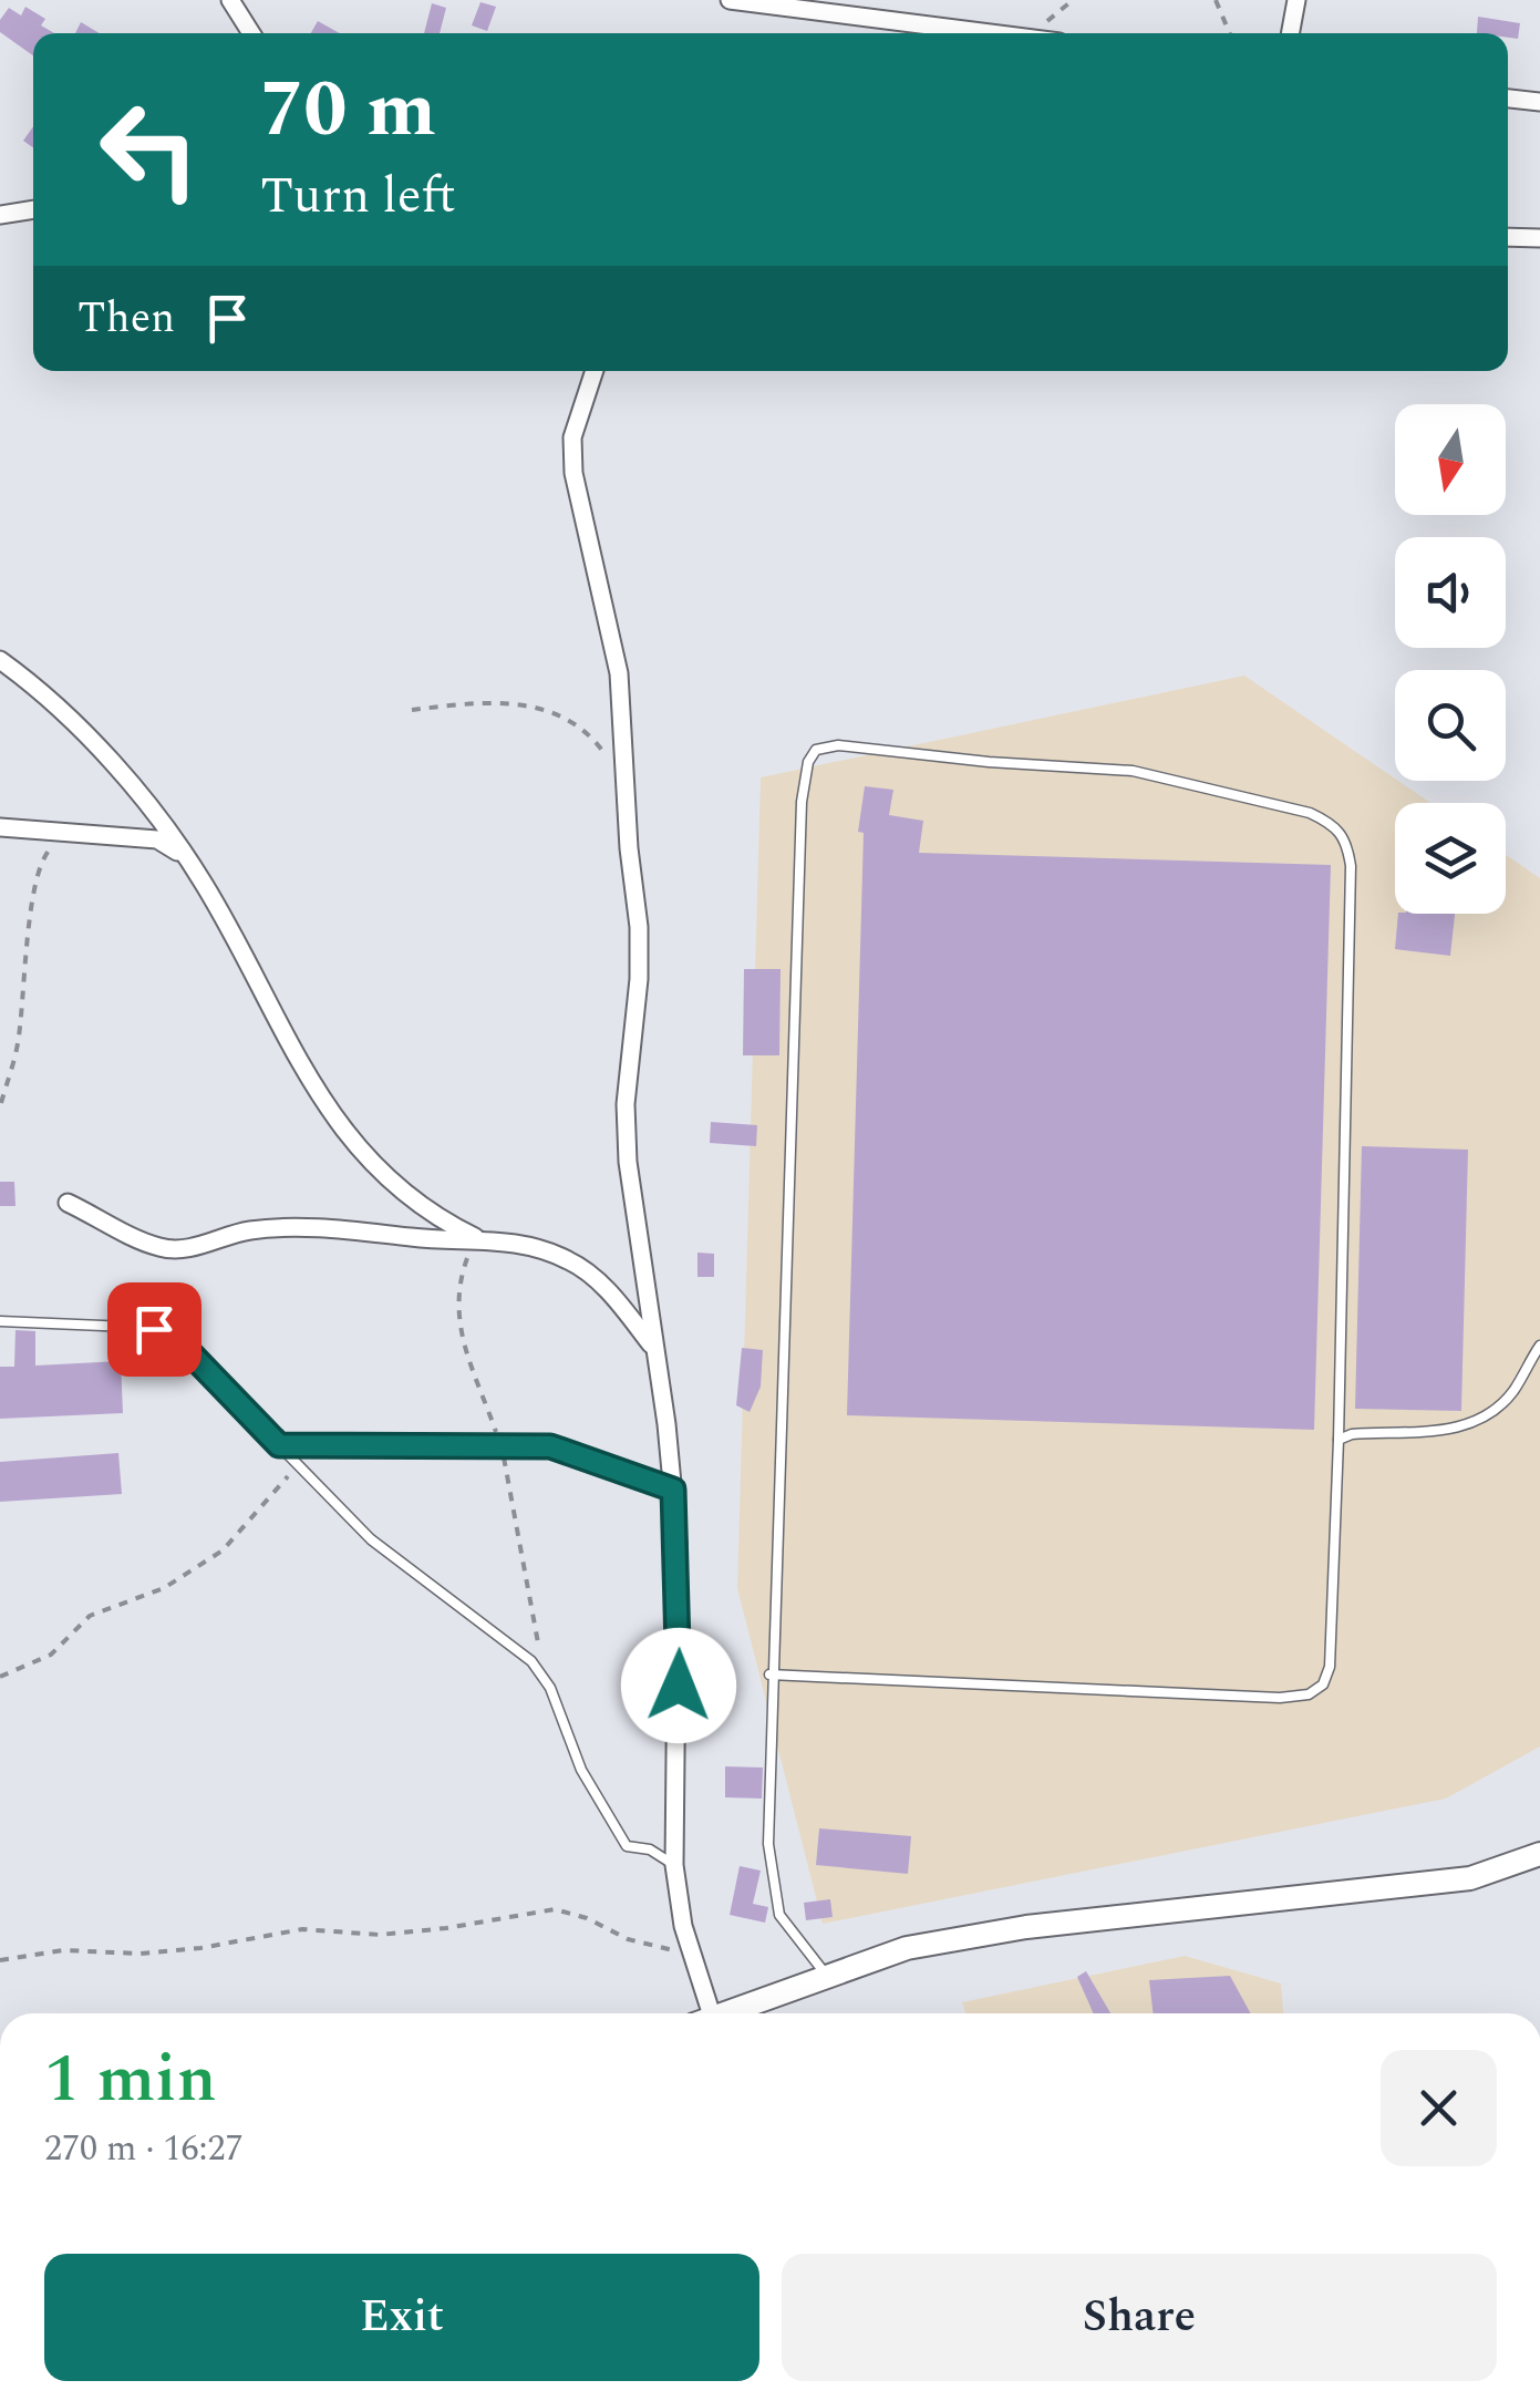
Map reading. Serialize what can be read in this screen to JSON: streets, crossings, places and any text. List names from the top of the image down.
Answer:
{
  "north": "bottom",
  "page": {
    "turn": ["70 m", "Turn left"],
    "then": "Then",
    "heading": ["1 min", "270 m · 16:27"],
    "buttons": ["Exit", "Share"]
  }
}
